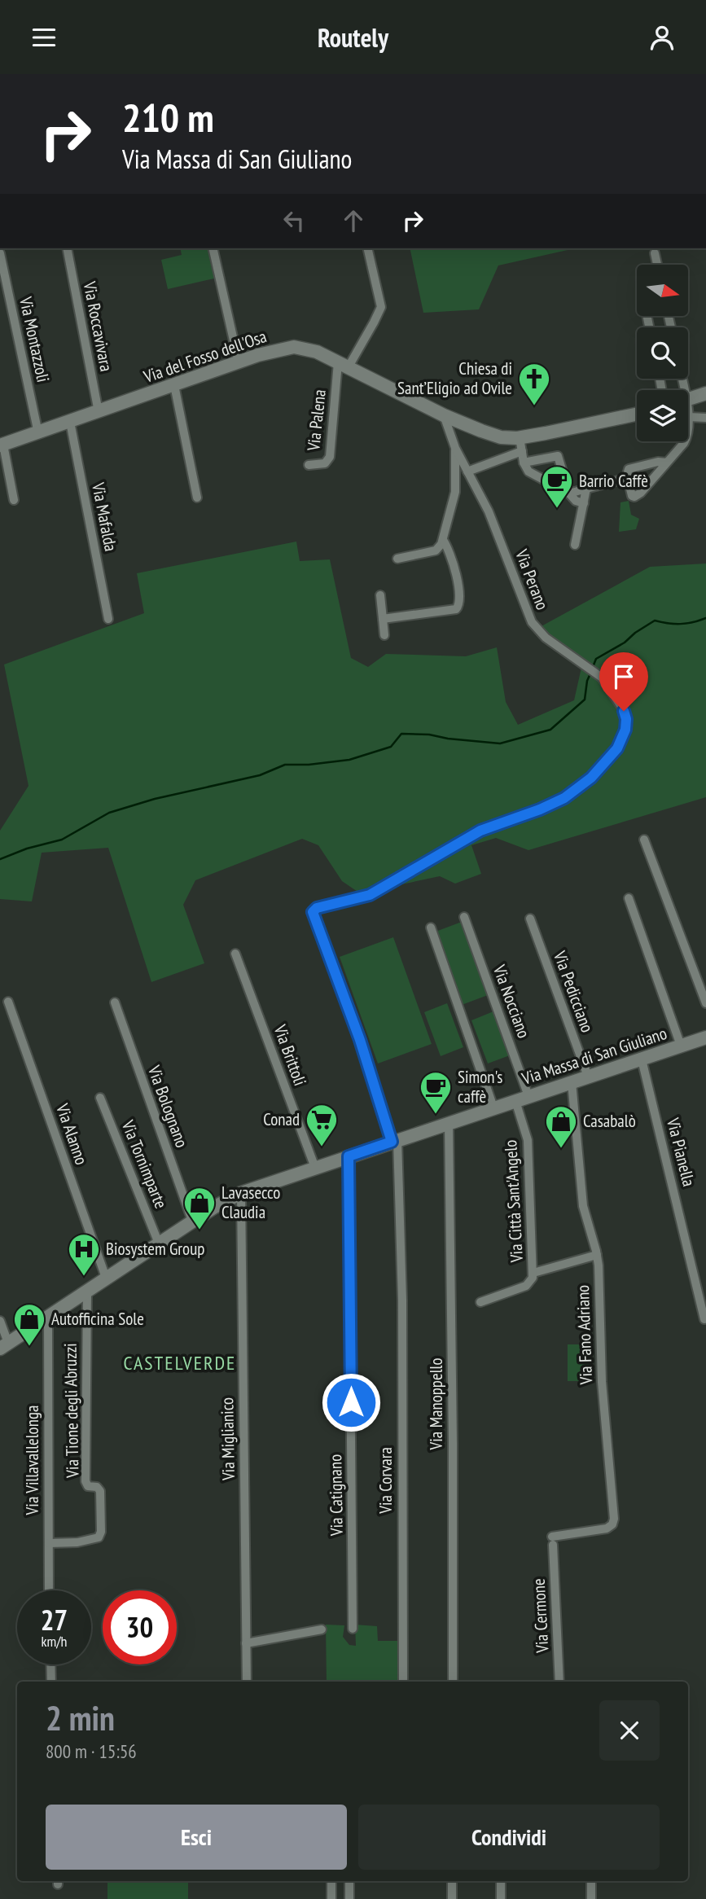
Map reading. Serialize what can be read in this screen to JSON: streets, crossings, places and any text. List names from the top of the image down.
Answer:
{
  "streets": {
    "street": [
      "Via Roccavivara",
      "Via Montazzoli",
      "Via del Fosso dell'Osa",
      "Via Palena",
      "Via Mafalda",
      "Via Perano",
      "Via Pedicciano",
      "Via Nocciano",
      "Via Brittoli",
      "Via Massa di San Giuliano",
      "Via Bolognano",
      "Via Alanno",
      "Via Pianella",
      "Via Tornimparte",
      "Via Città Sant'Angelo",
      "Via Fano Adriano",
      "Via Manoppello",
      "Via Tione degli Abruzzi",
      "Via Miglianico",
      "Via Villavallelonga",
      "Via Corvara",
      "Via Catignano",
      "Via Cermone"
    ]
  },
  "crossings": [
    ["Via Roccavivara", "Via del Fosso dell'Osa"],
    ["Via Montazzoli", "Via del Fosso dell'Osa"],
    ["Via del Fosso dell'Osa", "Via Palena"],
    ["Via del Fosso dell'Osa", "Via Mafalda"],
    ["Via del Fosso dell'Osa", "Via Perano"],
    ["Via Perano", "Via Corvara"],
    ["Via Pedicciano", "Via Massa di San Giuliano"],
    ["Via Nocciano", "Via Massa di San Giuliano"],
    ["Via Brittoli", "Via Massa di San Giuliano"],
    ["Via Massa di San Giuliano", "Via Bolognano"],
    ["Via Massa di San Giuliano", "Via Alanno"],
    ["Via Massa di San Giuliano", "Via Pianella"],
    ["Via Massa di San Giuliano", "Via Tornimparte"],
    ["Via Massa di San Giuliano", "Via Città Sant'Angelo"],
    ["Via Massa di San Giuliano", "Via Fano Adriano"],
    ["Via Massa di San Giuliano", "Via Manoppello"],
    ["Via Massa di San Giuliano", "Via Tione degli Abruzzi"],
    ["Via Massa di San Giuliano", "Via Miglianico"],
    ["Via Massa di San Giuliano", "Via Villavallelonga"],
    ["Via Massa di San Giuliano", "Via Corvara"],
    ["Via Massa di San Giuliano", "Via Catignano"],
    ["Via Fano Adriano", "Via Cermone"],
    ["Via Tione degli Abruzzi", "Via Villavallelonga"]
  ],
  "districts": ["CASTELVERDE"],
  "places": {
    "church": ["Chiesa di Sant’Eligio ad Ovile"],
    "cafe": ["Barrio Caffè", "Simon's caffè"],
    "supermarket": ["Conad"],
    "shop": ["Casabalò", "Lavasecco Claudia", "Autofficina Sole"],
    "hospital": ["Biosystem Group"]
  },
  "north": "right",
  "page": {
    "header": "Routely",
    "turn": ["210 m", "Via Massa di San Giuliano"],
    "speed": "27 km/h",
    "limit": "30",
    "heading": ["2 min", "800 m · 15:56"],
    "buttons": ["Esci", "Condividi"]
  }
}
